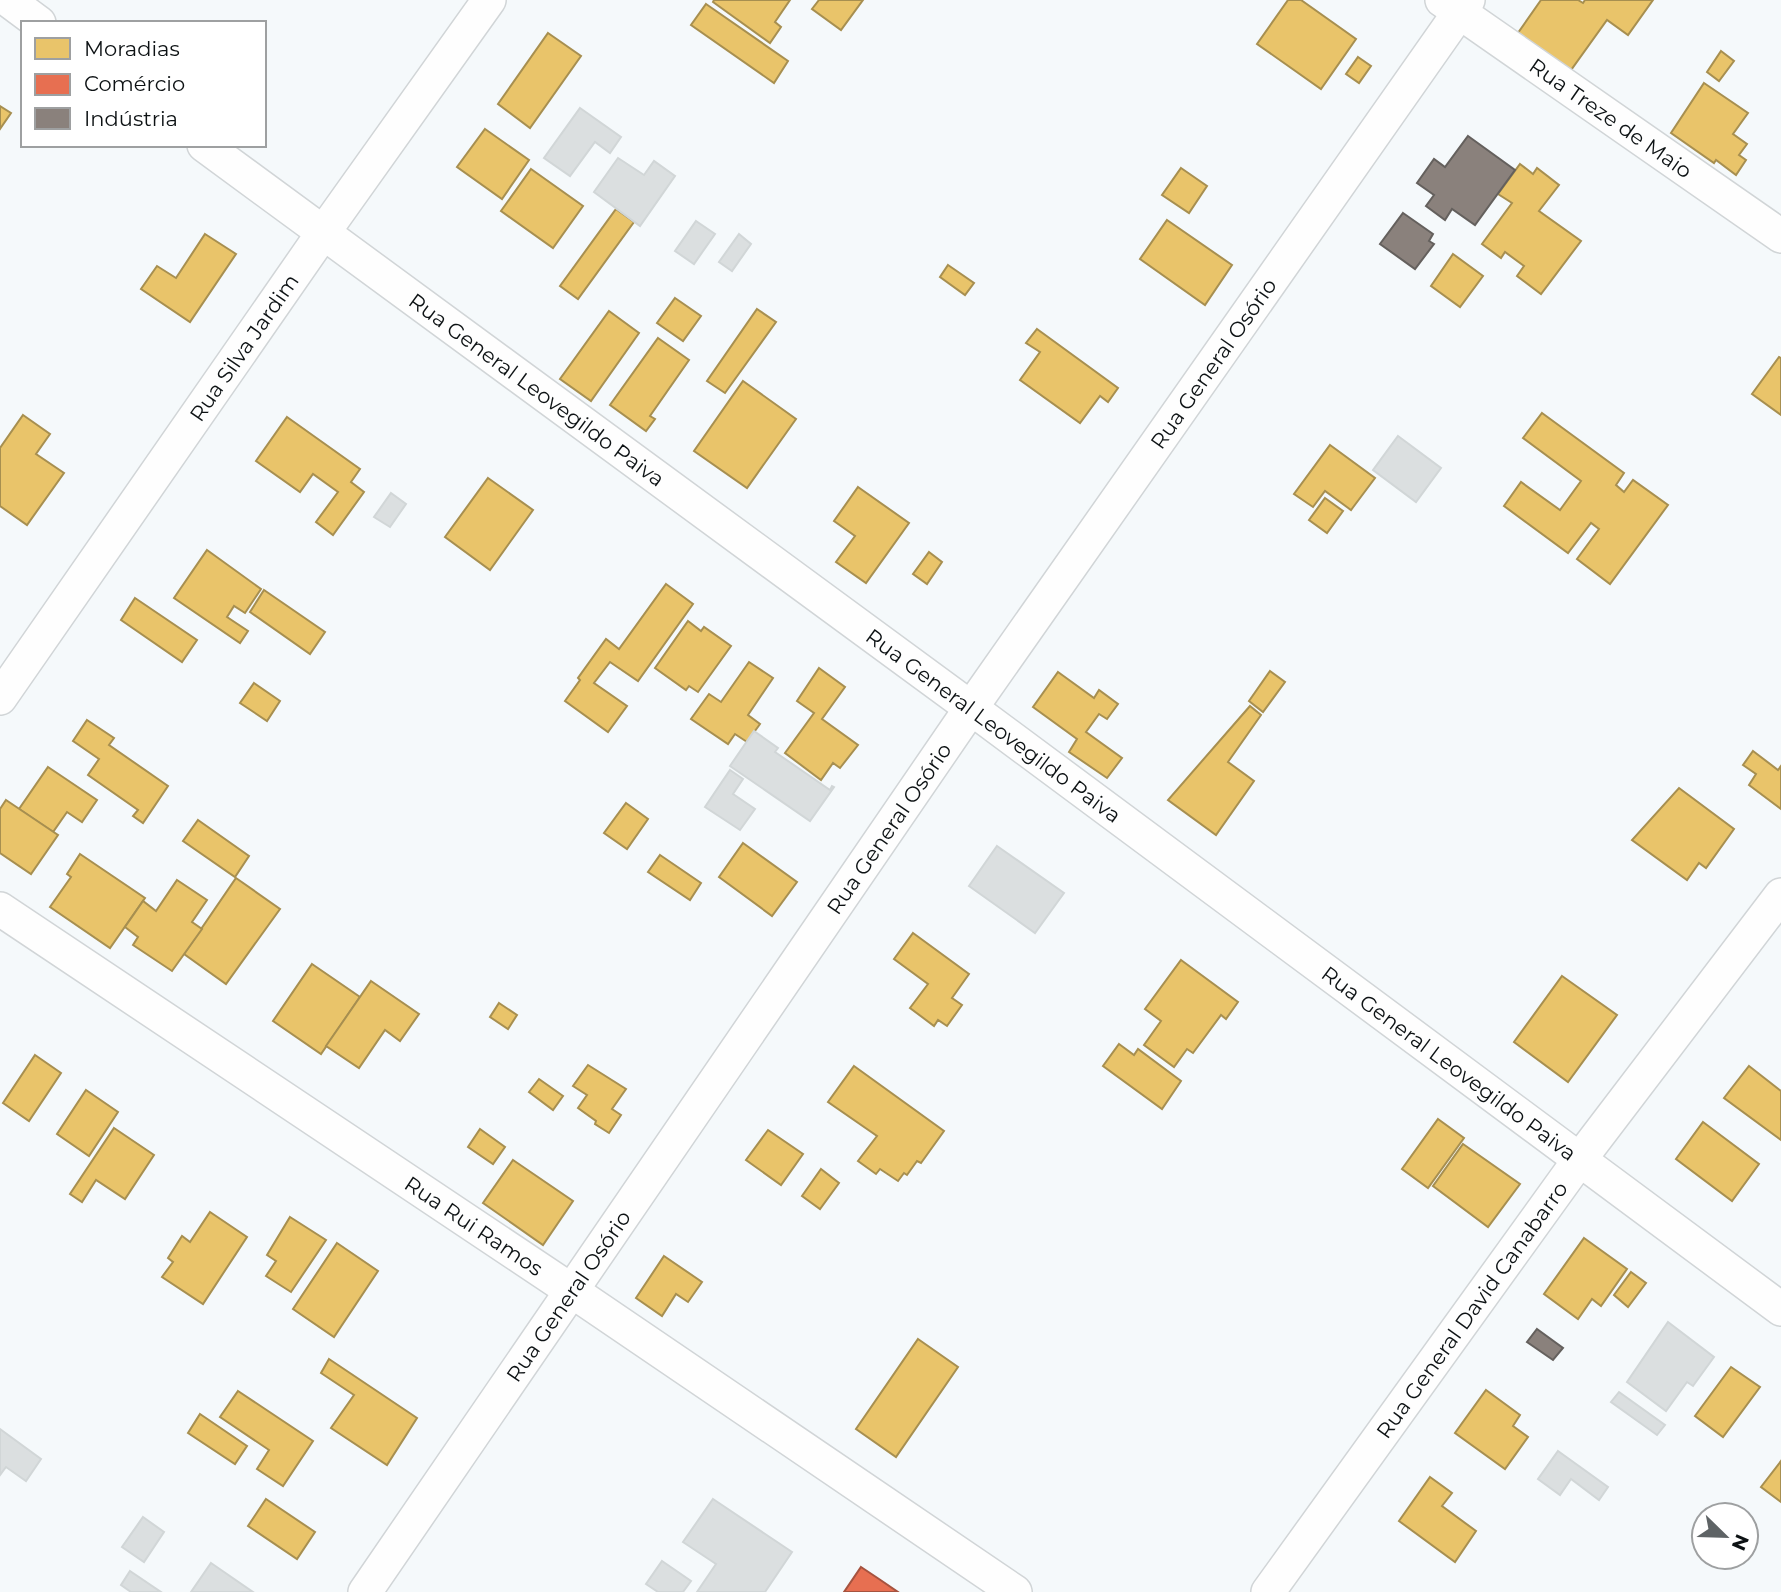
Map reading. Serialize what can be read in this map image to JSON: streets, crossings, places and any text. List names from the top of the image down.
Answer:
{
  "streets": {
    "street": [
      "Rua Treze de Maio",
      "Rua Silva Jardim",
      "Rua General Osório",
      "Rua General Leovegildo Paiva",
      "Rua Rui Ramos",
      "Rua General David Canabarro"
    ]
  },
  "crossings": [
    ["Rua Treze de Maio", "Rua General Osório"],
    ["Rua Silva Jardim", "Rua General Leovegildo Paiva"],
    ["Rua General Osório", "Rua General Leovegildo Paiva"],
    ["Rua General Osório", "Rua Rui Ramos"],
    ["Rua General Leovegildo Paiva", "Rua General David Canabarro"]
  ],
  "legend": ["Moradias", "Comércio", "Indústria"],
  "north": "bottom right"
}
